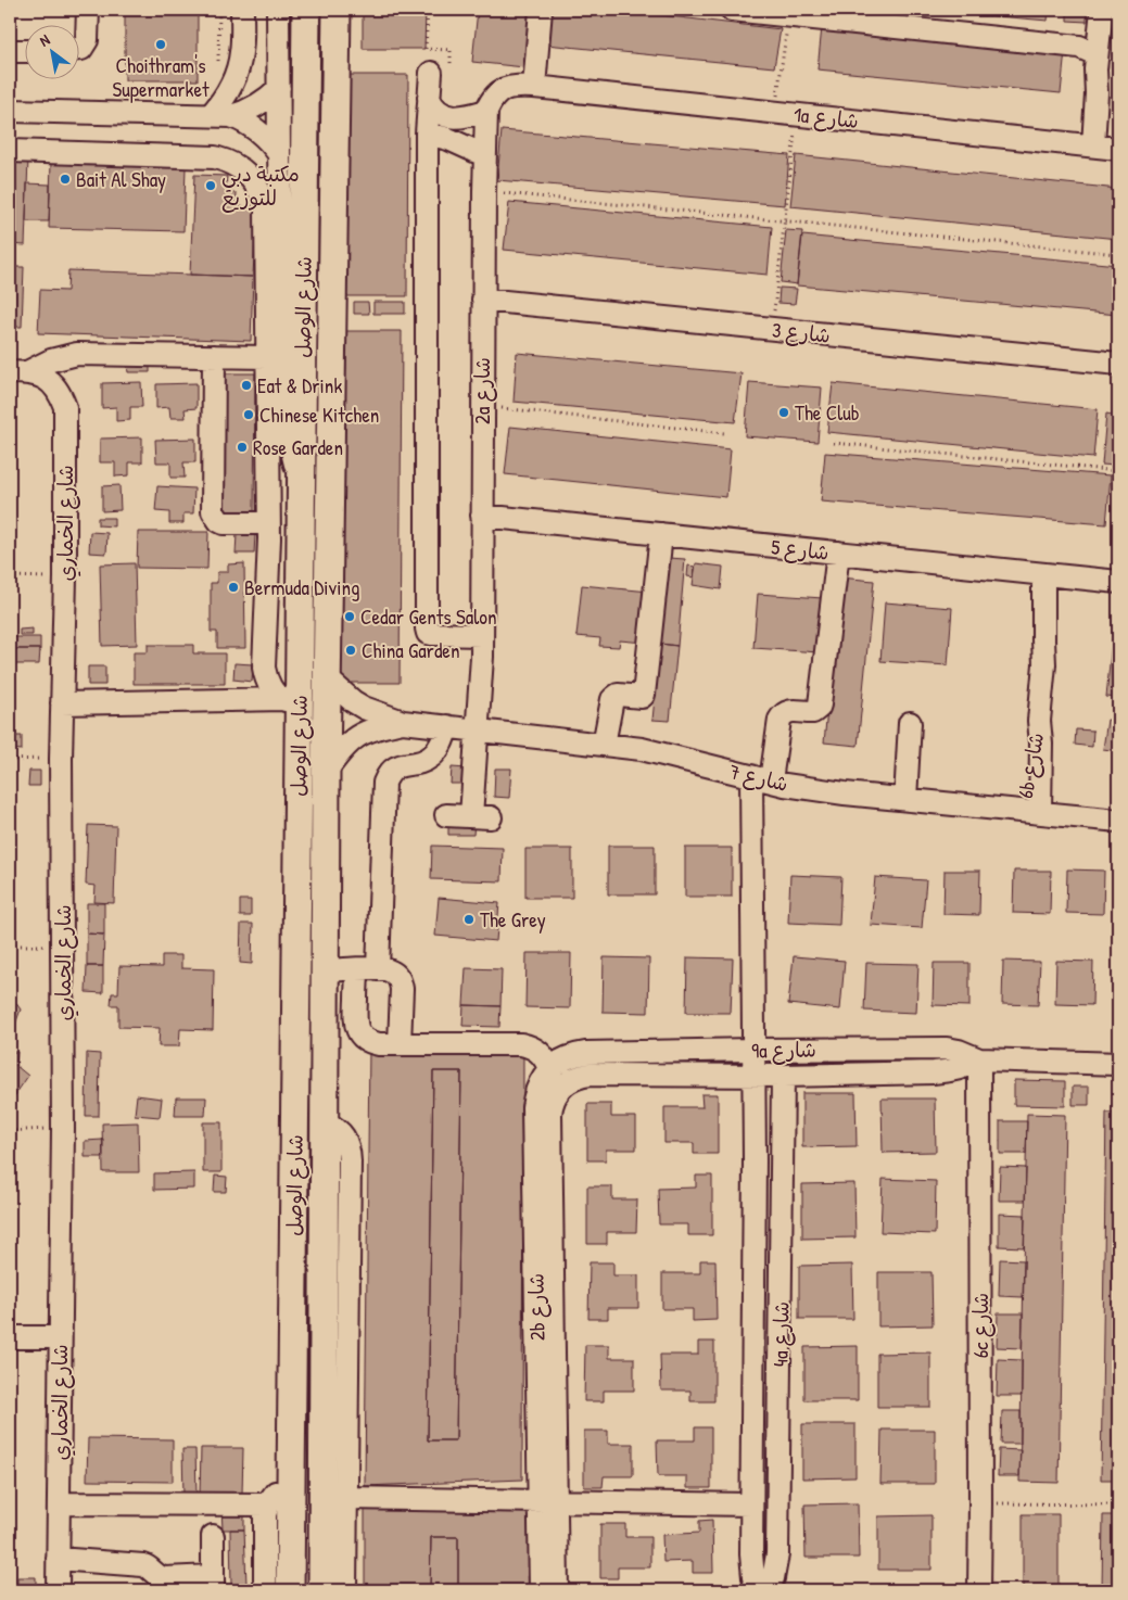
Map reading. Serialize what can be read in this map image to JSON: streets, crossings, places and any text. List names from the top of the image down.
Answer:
{
  "streets": {
    "main road": ["شارع الوصل"],
    "street": [
      "1a شارع",
      "شارع 3",
      "2a شارع",
      "شارع الخماري",
      "شارع 5",
      "6b شارع",
      "شارع 7",
      "9a شارع",
      "2b شارع",
      "6c شارع",
      "4a شارع"
    ]
  },
  "crossings": [
    ["شارع الوصل", "شارع 7"],
    ["شارع 3", "2a شارع"],
    ["2a شارع", "شارع 5"],
    ["2a شارع", "شارع 7"],
    ["شارع 5", "6b شارع"],
    ["شارع 5", "4a شارع"],
    ["6b شارع", "شارع 7"],
    ["شارع 7", "4a شارع"],
    ["9a شارع", "2b شارع"],
    ["9a شارع", "6c شارع"],
    ["9a شارع", "4a شارع"]
  ],
  "places": [
    "Choithram's Supermarket",
    "Bait Al Shay",
    "مكتبة دبي للتوزيع",
    "Eat & Drink",
    "The Club",
    "Chinese Kitchen",
    "Rose Garden",
    "Bermuda Diving",
    "Cedar Gents Salon",
    "China Garden",
    "The Grey"
  ],
  "north": "top left"
}
